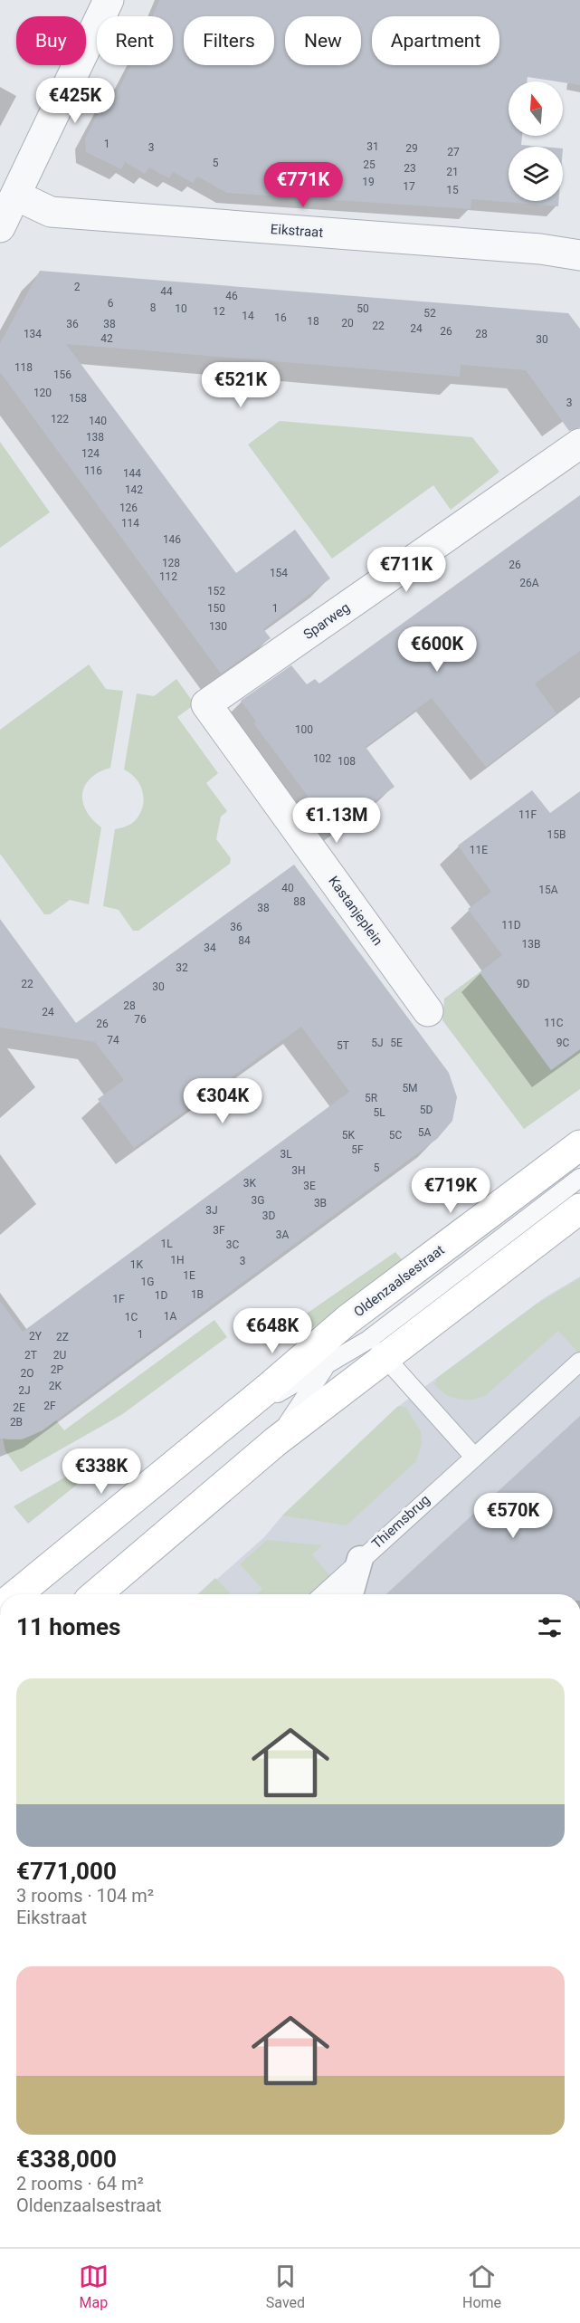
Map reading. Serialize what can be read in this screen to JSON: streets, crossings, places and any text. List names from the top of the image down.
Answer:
{
  "streets": {
    "main road": ["Oldenzaalsestraat"],
    "street": [
      "Eikstraat",
      "Sparweg",
      "Kastanjeplein",
      "Thiemsbrug"
    ]
  },
  "crossings": [
    ["Sparweg", "Kastanjeplein"]
  ],
  "house_numbers": [
    "1",
    "31",
    "3",
    "29",
    "27",
    "5",
    "25",
    "23",
    "21",
    "19",
    "17",
    "15",
    "2",
    "44",
    "46",
    "6",
    "8",
    "10",
    "50",
    "12",
    "52",
    "14",
    "16",
    "18",
    "20",
    "36",
    "38",
    "22",
    "24",
    "26",
    "134",
    "28",
    "42",
    "30",
    "118",
    "156",
    "120",
    "158",
    "3",
    "122",
    "140",
    "138",
    "124",
    "116",
    "144",
    "142",
    "126",
    "114",
    "146",
    "128",
    "26",
    "154",
    "112",
    "26A",
    "152",
    "150",
    "1",
    "130",
    "100",
    "102",
    "108",
    "11F",
    "15B",
    "11E",
    "40",
    "15A",
    "88",
    "38",
    "11D",
    "36",
    "84",
    "13B",
    "34",
    "32",
    "22",
    "9D",
    "30",
    "28",
    "24",
    "76",
    "11C",
    "26",
    "74",
    "5J",
    "5E",
    "9C",
    "5T",
    "5M",
    "5R",
    "5D",
    "5L",
    "5A",
    "5K",
    "5C",
    "5F",
    "3L",
    "5",
    "3H",
    "3K",
    "3E",
    "3G",
    "3B",
    "3J",
    "3D",
    "3F",
    "3A",
    "1L",
    "3C",
    "1H",
    "3",
    "1K",
    "1E",
    "1G",
    "1B",
    "1D",
    "1F",
    "1A",
    "1C",
    "1",
    "2Y",
    "2Z",
    "2T",
    "2U",
    "2P",
    "2O",
    "2K",
    "2J",
    "2F",
    "2E",
    "2B"
  ],
  "north": "top",
  "page": {
    "chip": [
      "Buy",
      "Rent",
      "Filters",
      "New",
      "Apartment"
    ],
    "price": [
      "€425K",
      "€771K",
      "€521K",
      "€711K",
      "€600K",
      "€1.13M",
      "€304K",
      "€719K",
      "€648K",
      "€338K",
      "€570K"
    ],
    "heading": "11 homes",
    "list": [
      {
        "name": "€771,000",
        "note": "3 rooms · 104 m² · Eikstraat"
      },
      {
        "name": "€338,000",
        "note": "2 rooms · 64 m² · Oldenzaalsestraat"
      }
    ],
    "tabs": ["Map", "Saved", "Home"]
  }
}
